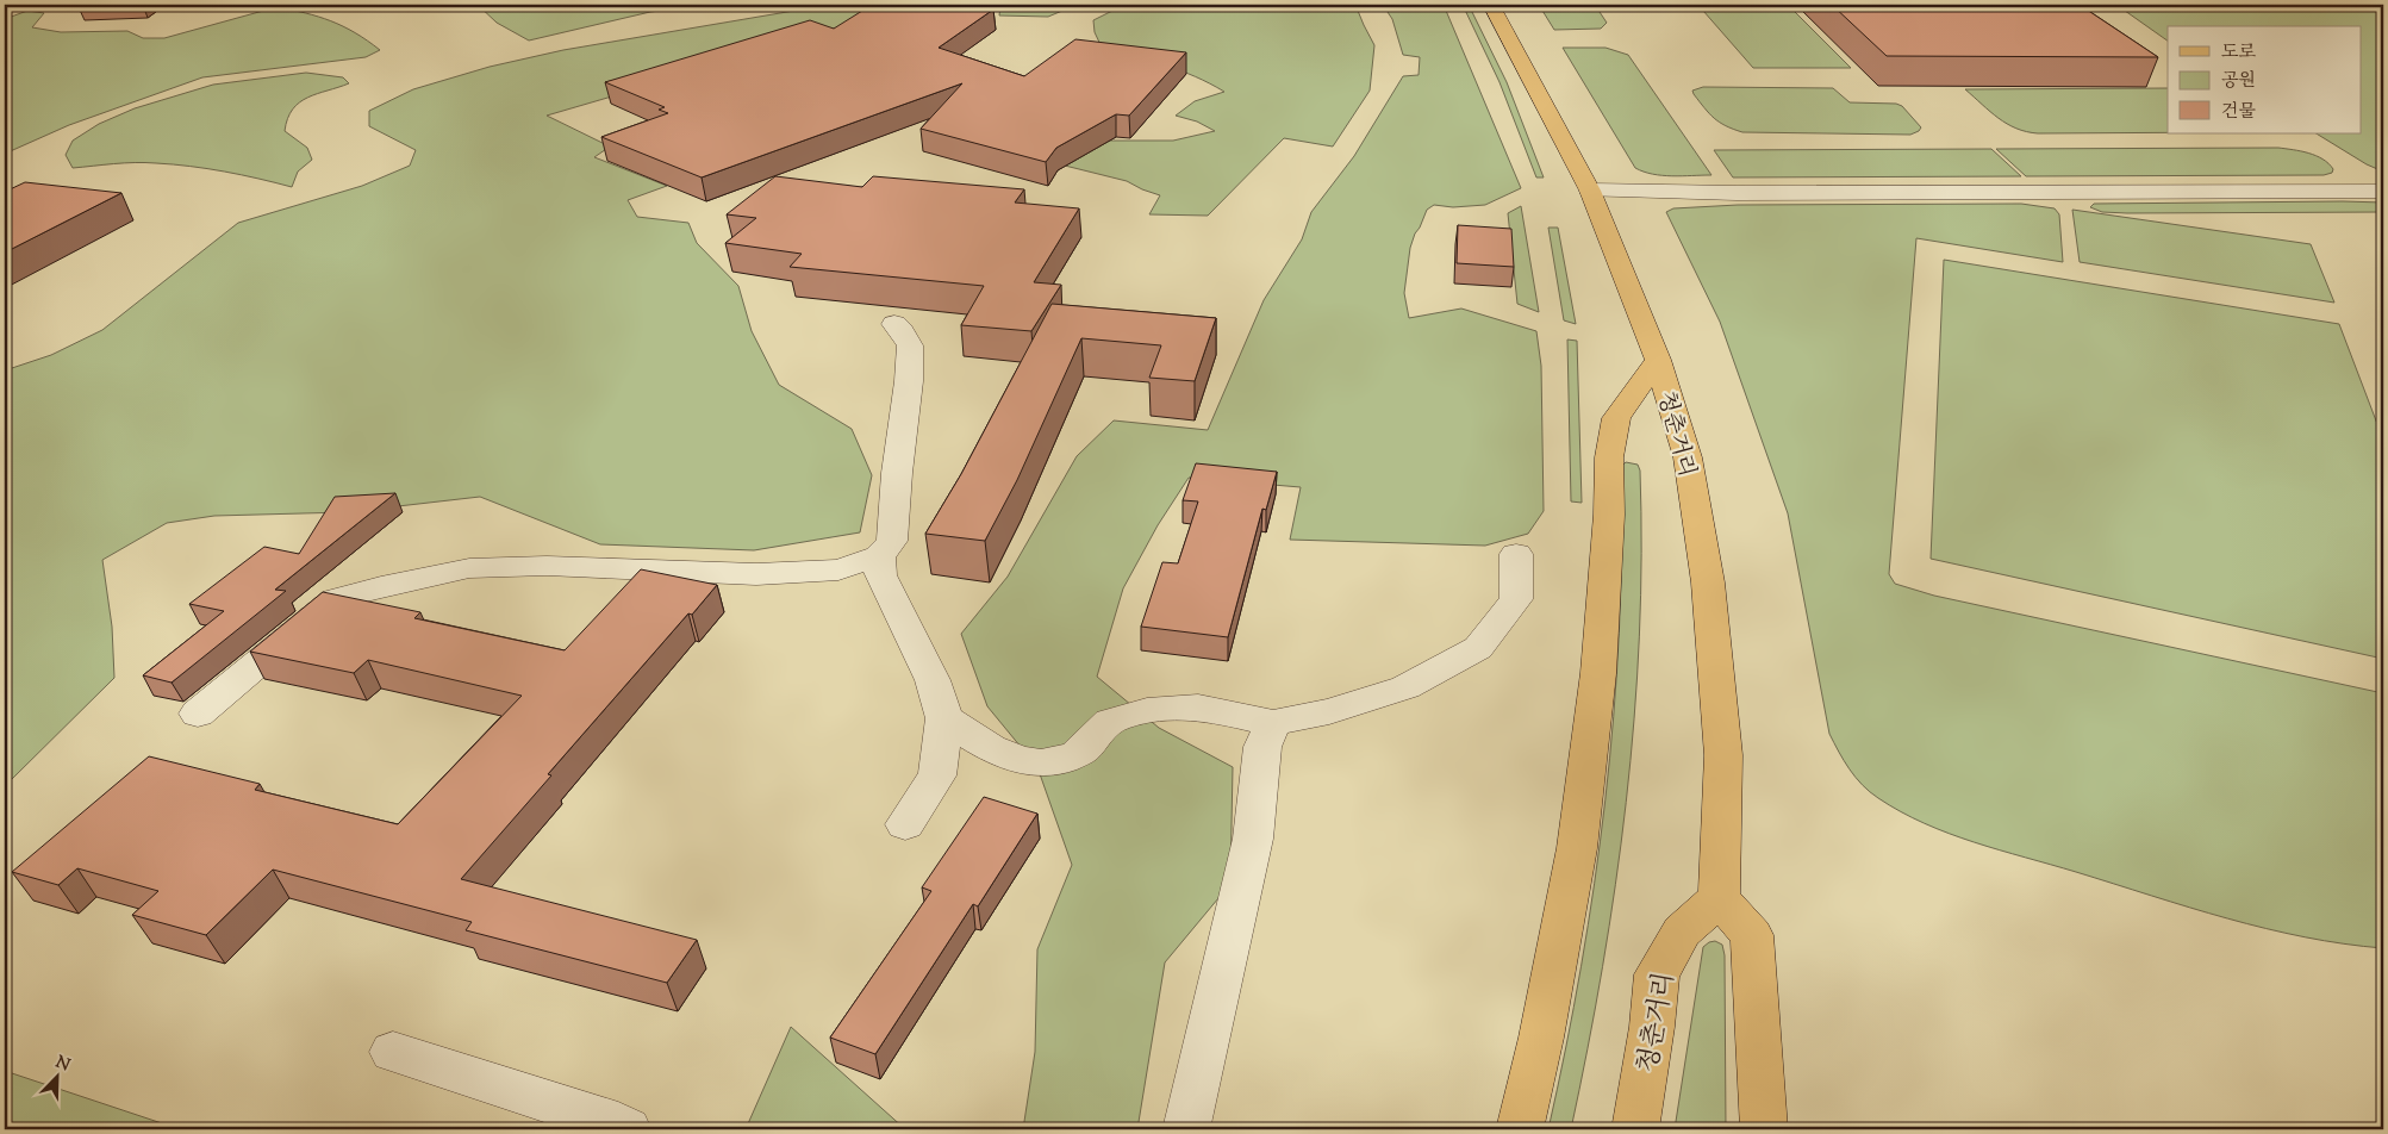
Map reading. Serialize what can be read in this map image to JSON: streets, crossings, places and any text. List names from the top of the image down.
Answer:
{
  "streets": {
    "main road": ["청춘거리"]
  },
  "legend": ["도로", "공원", "건물"],
  "north": "top right"
}
